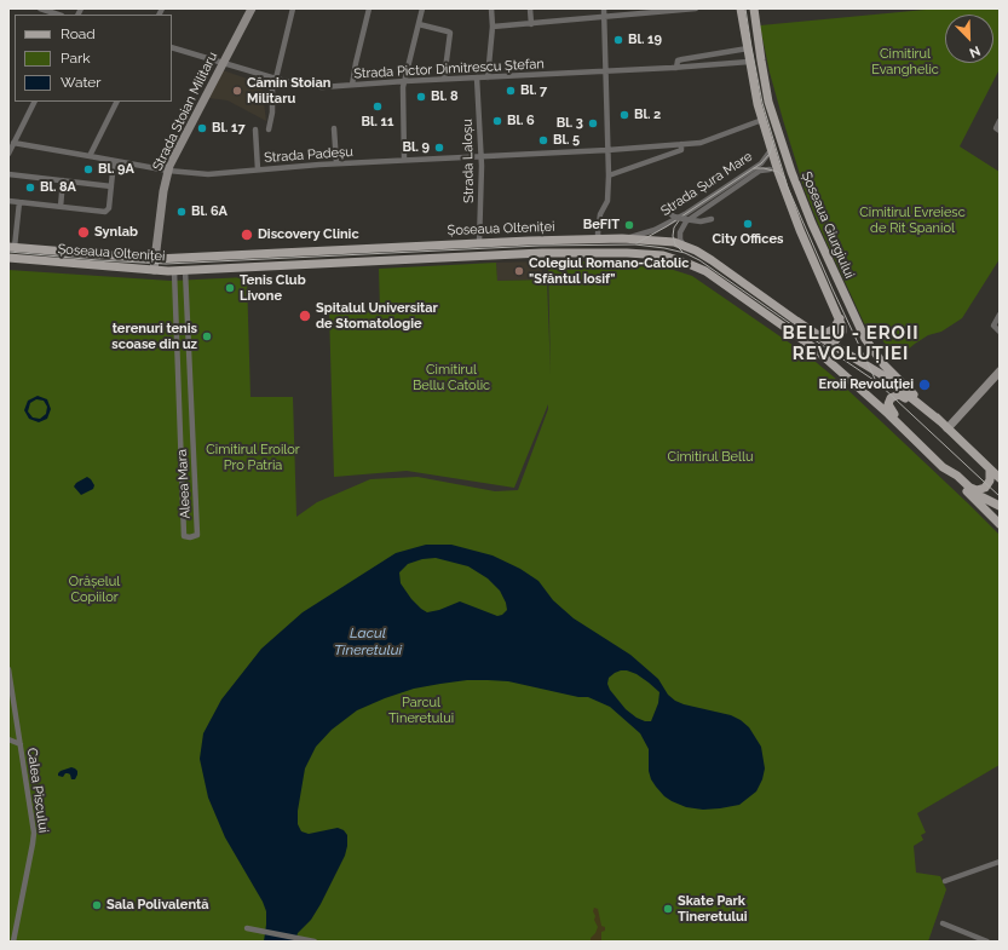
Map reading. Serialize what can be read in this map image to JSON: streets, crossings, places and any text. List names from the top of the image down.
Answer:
{
  "streets": {
    "main road": ["Șoseaua Giurgiului", "Șoseaua Olteniței"],
    "street": [
      "Strada Pictor Dimitrescu Ștefan",
      "Strada Stoian Militaru",
      "Strada Padeșu",
      "Strada Laloșu",
      "Strada Șura Mare",
      "Aleea Mara",
      "Calea Piscului"
    ]
  },
  "crossings": [
    ["Strada Pictor Dimitrescu Ștefan", "Strada Stoian Militaru"],
    ["Strada Pictor Dimitrescu Ștefan", "Strada Laloșu"],
    ["Strada Pictor Dimitrescu Ștefan", "Șoseaua Giurgiului"],
    ["Strada Stoian Militaru", "Strada Padeșu"],
    ["Strada Stoian Militaru", "Șoseaua Olteniței"],
    ["Strada Padeșu", "Strada Laloșu"],
    ["Strada Padeșu", "Șoseaua Giurgiului"],
    ["Strada Laloșu", "Șoseaua Olteniței"],
    ["Strada Șura Mare", "Șoseaua Giurgiului"],
    ["Strada Șura Mare", "Șoseaua Olteniței"],
    ["Șoseaua Giurgiului", "Șoseaua Olteniței"],
    ["Șoseaua Olteniței", "Aleea Mara"]
  ],
  "districts": ["BELLU - EROII REVOLUȚIEI"],
  "water": ["Lacul Tineretului"],
  "parks": [
    "Cimitirul Evanghelic",
    "Cimitirul Evreiesc de Rit Spaniol",
    "Cimitirul Bellu Catolic",
    "Cimitirul Eroilor Pro Patria",
    "Cimitirul Bellu",
    "Orășelul Copiilor",
    "Parcul Tineretului"
  ],
  "places": [
    "Bl. 19",
    "Cămin Stoian Militaru",
    "Bl. 7",
    "Bl. 8",
    "Bl. 11",
    "Bl. 2",
    "Bl. 6",
    "Bl. 3",
    "Bl. 17",
    "Bl. 5",
    "Bl. 9",
    "Bl. 9A",
    "Bl. 8A",
    "Bl. 6A",
    "City Offices",
    "BeFIT",
    "Synlab",
    "Discovery Clinic",
    "Colegiul Romano-Catolic \"Sfântul Iosif\"",
    "Tenis Club Livone",
    "Spitalul Universitar de Stomatologie",
    "terenuri tenis scoase din uz",
    "Eroii Revoluției",
    "Sala Polivalentă",
    "Skate Park Tineretului"
  ],
  "legend": ["Road", "Park", "Water"],
  "north": "bottom right"
}
